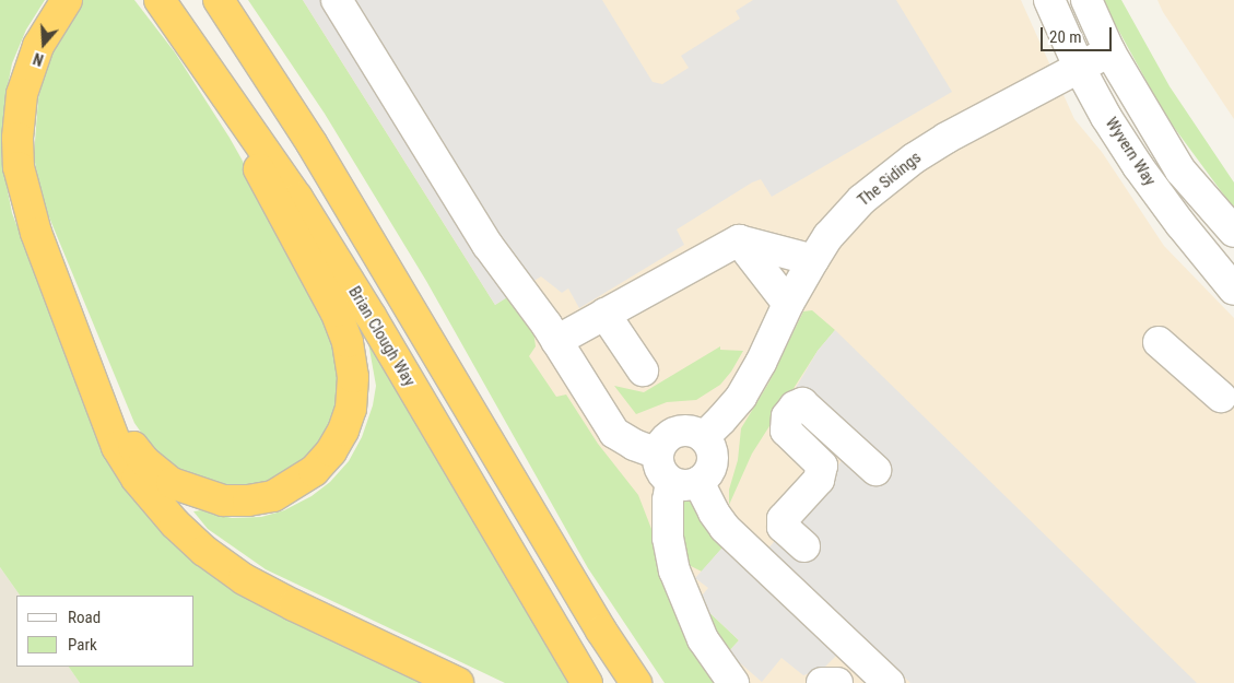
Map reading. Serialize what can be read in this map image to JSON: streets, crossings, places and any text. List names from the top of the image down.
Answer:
{
  "streets": {
    "highway": ["Brian Clough Way"],
    "street": ["Wyvern Way", "The Sidings"]
  },
  "crossings": [
    ["Wyvern Way", "The Sidings"]
  ],
  "legend": ["Road", "Park"],
  "scale_bar": "20 m",
  "north": "bottom"
}
